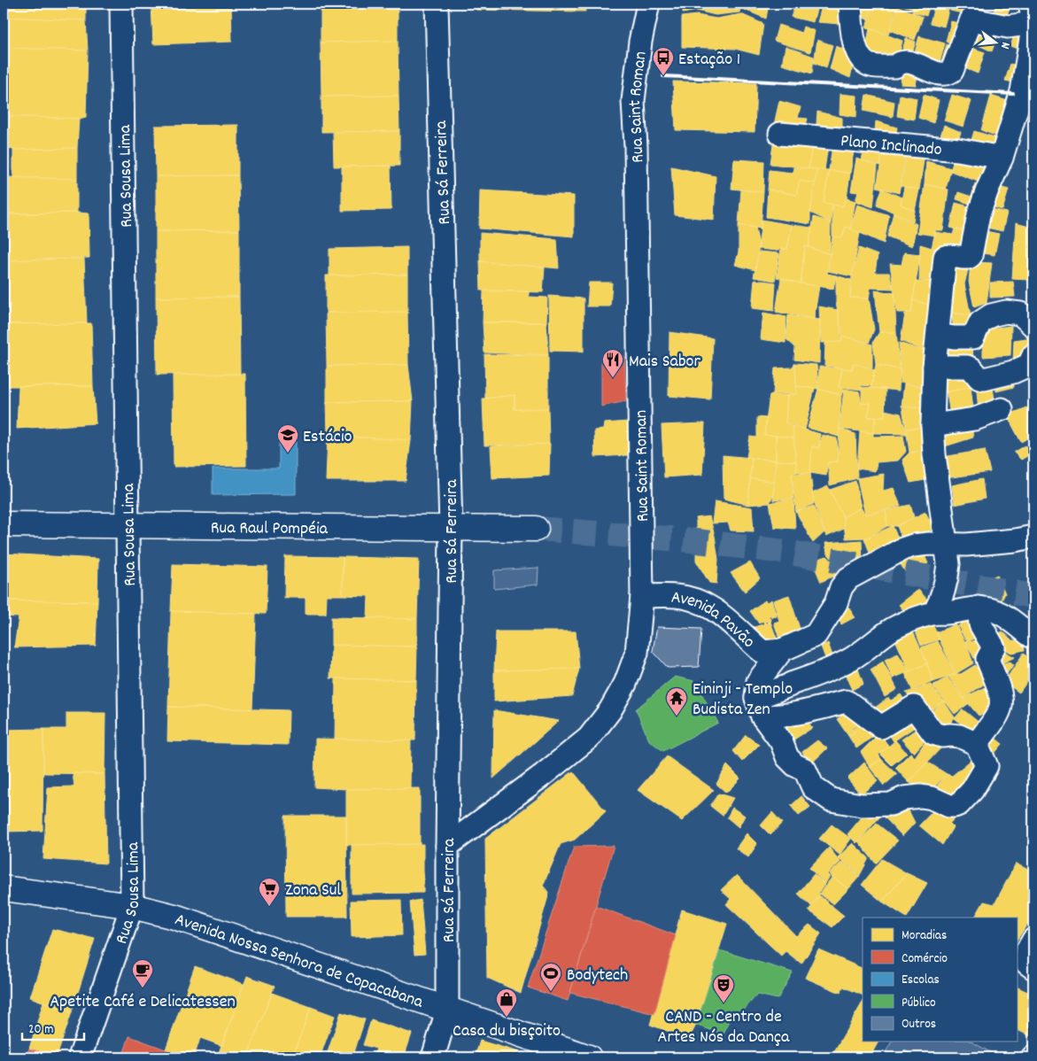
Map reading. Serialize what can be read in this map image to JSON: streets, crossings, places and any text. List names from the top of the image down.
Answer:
{
  "streets": {
    "main road": ["Rua Raul Pompéia", "Avenida Nossa Senhora de Copacabana"],
    "street": [
      "Rua Saint Roman",
      "Plano Inclinado",
      "Rua Sá Ferreira",
      "Rua Sousa Lima",
      "Avenida Pavão"
    ]
  },
  "crossings": [
    ["Rua Saint Roman", "Rua Sá Ferreira"],
    ["Rua Saint Roman", "Avenida Pavão"],
    ["Rua Sá Ferreira", "Rua Raul Pompéia"],
    ["Rua Sá Ferreira", "Avenida Nossa Senhora de Copacabana"],
    ["Rua Sousa Lima", "Rua Raul Pompéia"],
    ["Rua Sousa Lima", "Avenida Nossa Senhora de Copacabana"]
  ],
  "places": {
    "bus stop": ["Estação 1"],
    "restaurant": ["Mais Sabor"],
    "school or university": ["Estácio"],
    "temple": ["Eininji - Templo Budista Zen"],
    "supermarket": ["Zona Sul"],
    "cafe": ["Apetite Café e Delicatessen"],
    "sports": ["Bodytech"],
    "theatre": ["CAND - Centro de Artes Nós da Dança"],
    "shop": ["Casa du bisçoito"]
  },
  "legend": [
    "Moradias",
    "Comércio",
    "Escolas",
    "Público",
    "Outros"
  ],
  "scale_bar": "20 m",
  "north": "right"
}
